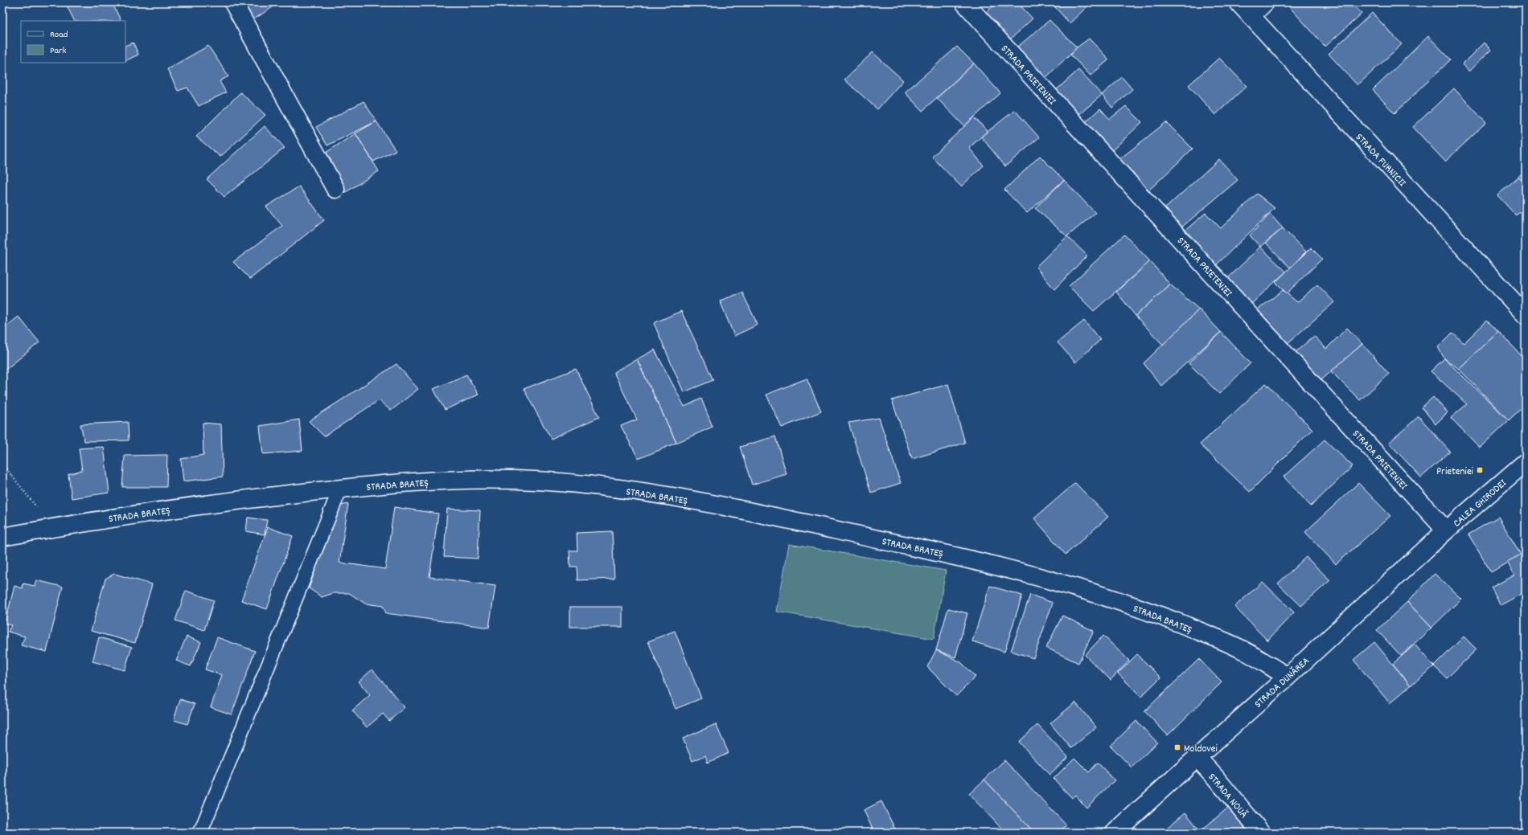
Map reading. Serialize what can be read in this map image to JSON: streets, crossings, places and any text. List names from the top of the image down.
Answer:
{
  "streets": {
    "street": [
      "STRADA PRIETENIEI",
      "STRADA FURNICII",
      "STRADA BRATEȘ",
      "CALEA GHIRODEI",
      "STRADA DUNĂREA",
      "STRADA NOUĂ"
    ]
  },
  "crossings": [
    ["STRADA PRIETENIEI", "CALEA GHIRODEI"],
    ["STRADA PRIETENIEI", "STRADA DUNĂREA"],
    ["STRADA BRATEȘ", "STRADA DUNĂREA"],
    ["CALEA GHIRODEI", "STRADA DUNĂREA"],
    ["STRADA DUNĂREA", "STRADA NOUĂ"]
  ],
  "places": {
    "transit": ["Prieteniei", "Moldovei"]
  },
  "legend": ["Road", "Park"]
}
